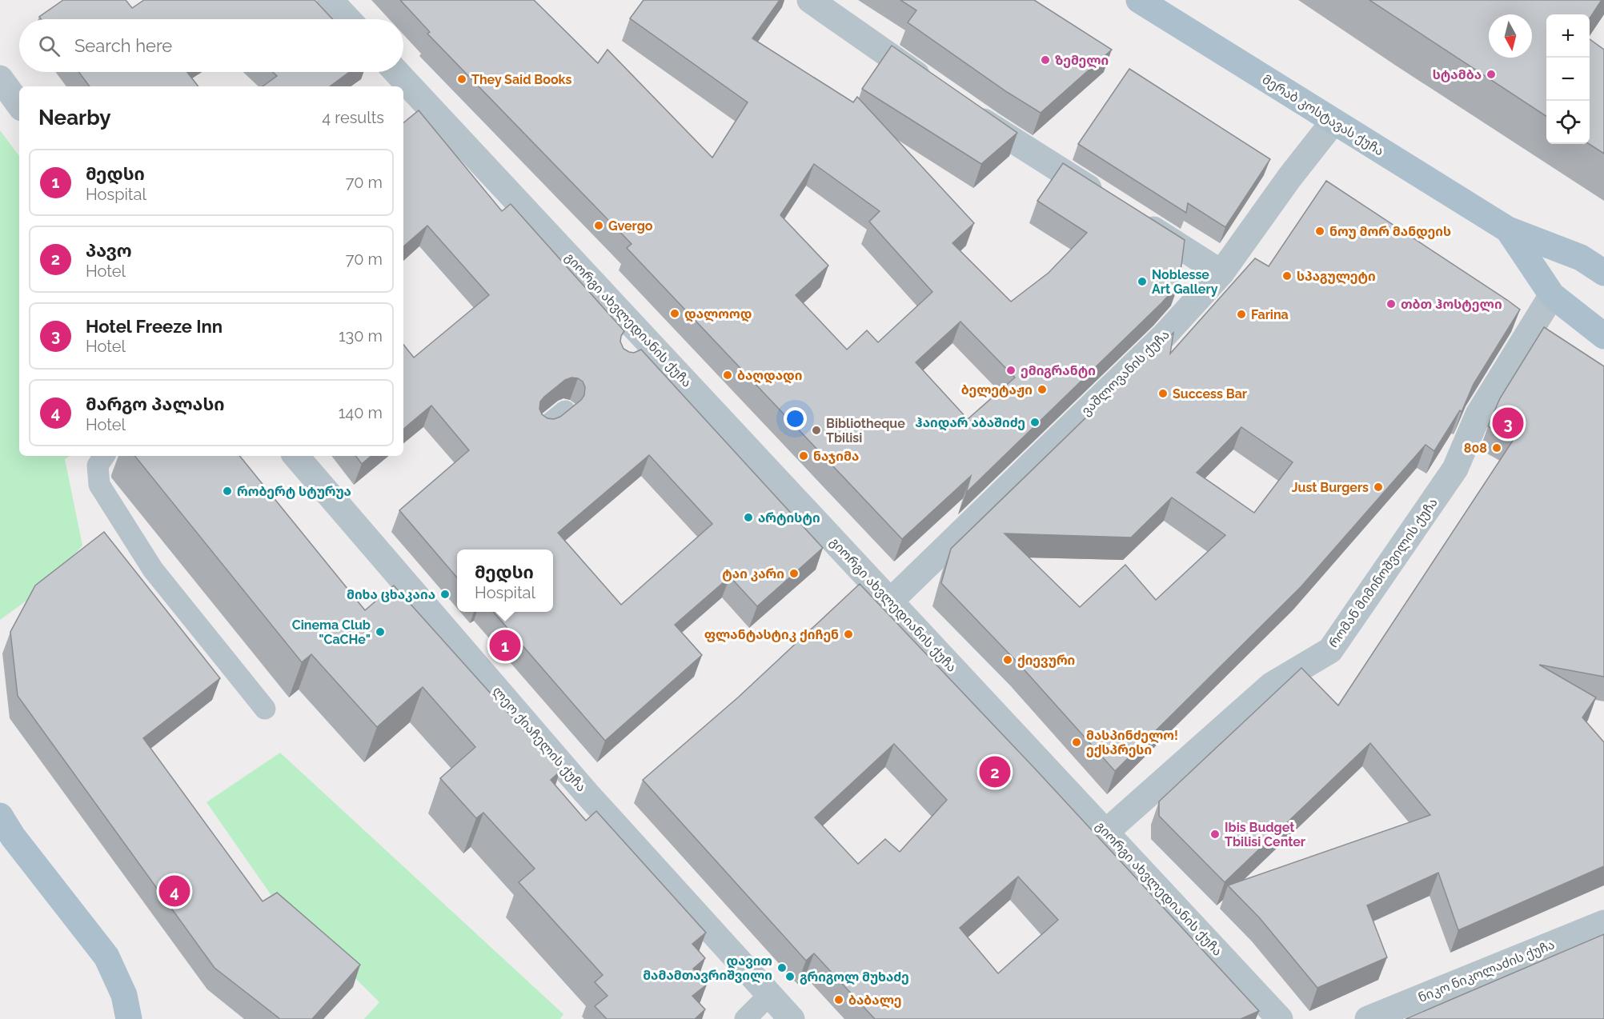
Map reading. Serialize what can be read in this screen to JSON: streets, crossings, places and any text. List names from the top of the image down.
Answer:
{
  "streets": {
    "main road": ["მერაბ კოსტავას ქუჩა"],
    "street": [
      "გიორგი ახვლედიანის ქუჩა",
      "ვაშლოვანის ქუჩა",
      "რომან მიმინოშვილის ქუჩა",
      "ლეო ქიაჩელის ქუჩა",
      "ნიკო ნიკოლაძის ქუჩა"
    ]
  },
  "crossings": [
    ["მერაბ კოსტავას ქუჩა", "ვაშლოვანის ქუჩა"],
    ["მერაბ კოსტავას ქუჩა", "რომან მიმინოშვილის ქუჩა"],
    ["გიორგი ახვლედიანის ქუჩა", "ვაშლოვანის ქუჩა"],
    ["გიორგი ახვლედიანის ქუჩა", "რომან მიმინოშვილის ქუჩა"]
  ],
  "places": [
    "ზემელი",
    "სტამბა",
    "They Said Books",
    "Gvergo",
    "ნოუ მორ მანდეის",
    "სპაგულეტი",
    "Noblesse Art Gallery",
    "თბთ ჰოსტელი",
    "დალოოდ",
    "Farina",
    "ემიგრანტი",
    "ბაღდადი",
    "ბელეტაჟი",
    "Success Bar",
    "ჰაიდარ აბაშიძე",
    "Bibliotheque Tbilisi",
    "808",
    "ნაჯიმა",
    "Just Burgers",
    "რობერტ სტურუა",
    "არტისტი",
    "ტაი კარი",
    "მიხა ცხაკაია",
    "Cinema Club \"CaCHe\"",
    "ფლანტასტიკ ქიჩენ",
    "ქიევური",
    "მასპინძელო! ექსპრესი",
    "Ibis Budget Tbilisi Center",
    "დავით მამამთავრიშვილი",
    "გრიგოლ მუხაძე",
    "ბაბალე"
  ],
  "north": "bottom",
  "page": {
    "map_buttons": ["+", "−"],
    "search": "Search here",
    "heading": ["Nearby", "4 results"],
    "list": [
      {
        "mark": "1",
        "name": "მედსი",
        "note": "Hospital",
        "value": "70 m"
      },
      {
        "mark": "2",
        "name": "პავო",
        "note": "Hotel",
        "value": "70 m"
      },
      {
        "mark": "3",
        "name": "Hotel Freeze Inn",
        "note": "Hotel",
        "value": "130 m"
      },
      {
        "mark": "4",
        "name": "მარგო პალასი",
        "note": "Hotel",
        "value": "140 m"
      }
    ],
    "pins": [
      "3",
      "1",
      "2",
      "4"
    ],
    "popup": ["მედსი", "Hospital"]
  }
}
